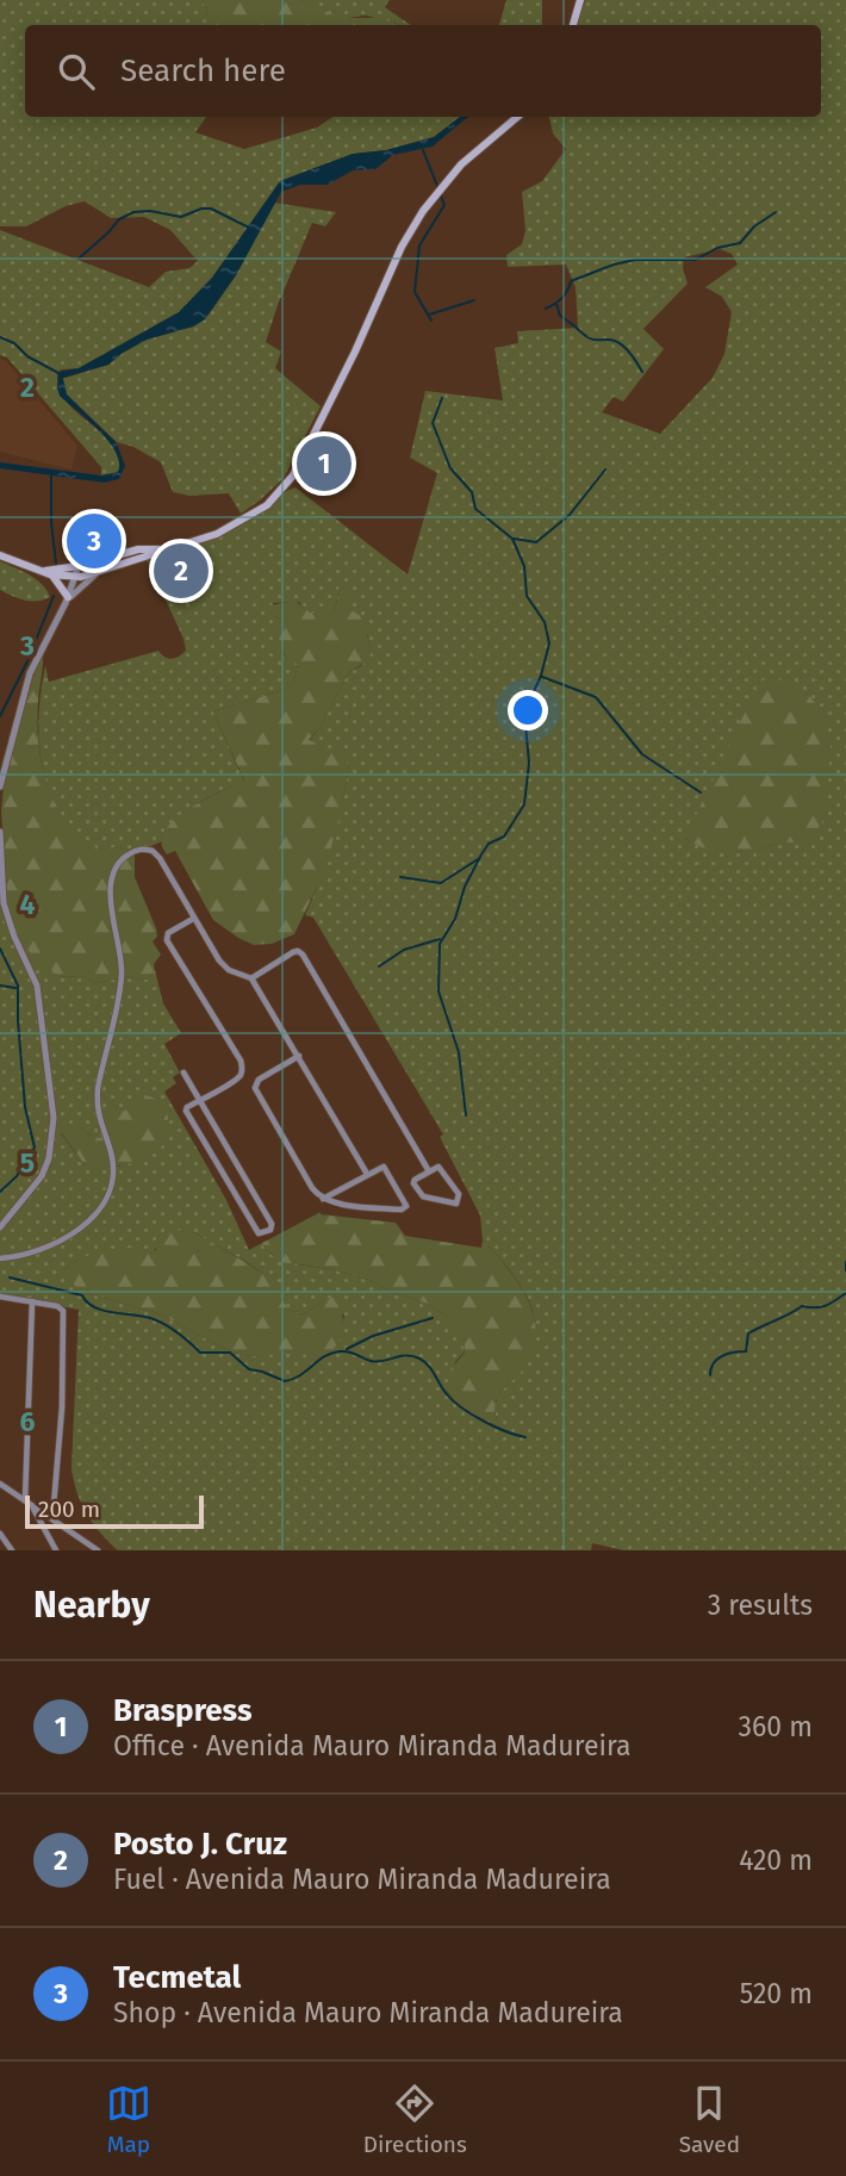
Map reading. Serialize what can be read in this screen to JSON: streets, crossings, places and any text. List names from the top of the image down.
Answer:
{
  "scale_bar": "200 m",
  "page": {
    "search": "Search here",
    "pins": ["1", "3", "2"],
    "scale": "200 m",
    "heading": ["Nearby", "3 results"],
    "list": [
      {
        "mark": "1",
        "name": "Braspress",
        "note": "Office · Avenida Mauro Miranda Madureira",
        "value": "360 m"
      },
      {
        "mark": "2",
        "name": "Posto J. Cruz",
        "note": "Fuel · Avenida Mauro Miranda Madureira",
        "value": "420 m"
      },
      {
        "mark": "3",
        "name": "Tecmetal",
        "note": "Shop · Avenida Mauro Miranda Madureira",
        "value": "520 m"
      }
    ],
    "nav": ["Map", "Directions", "Saved"]
  },
  "grid": {
    "rows": [
      "2",
      "3",
      "4",
      "5",
      "6"
    ]
  }
}
